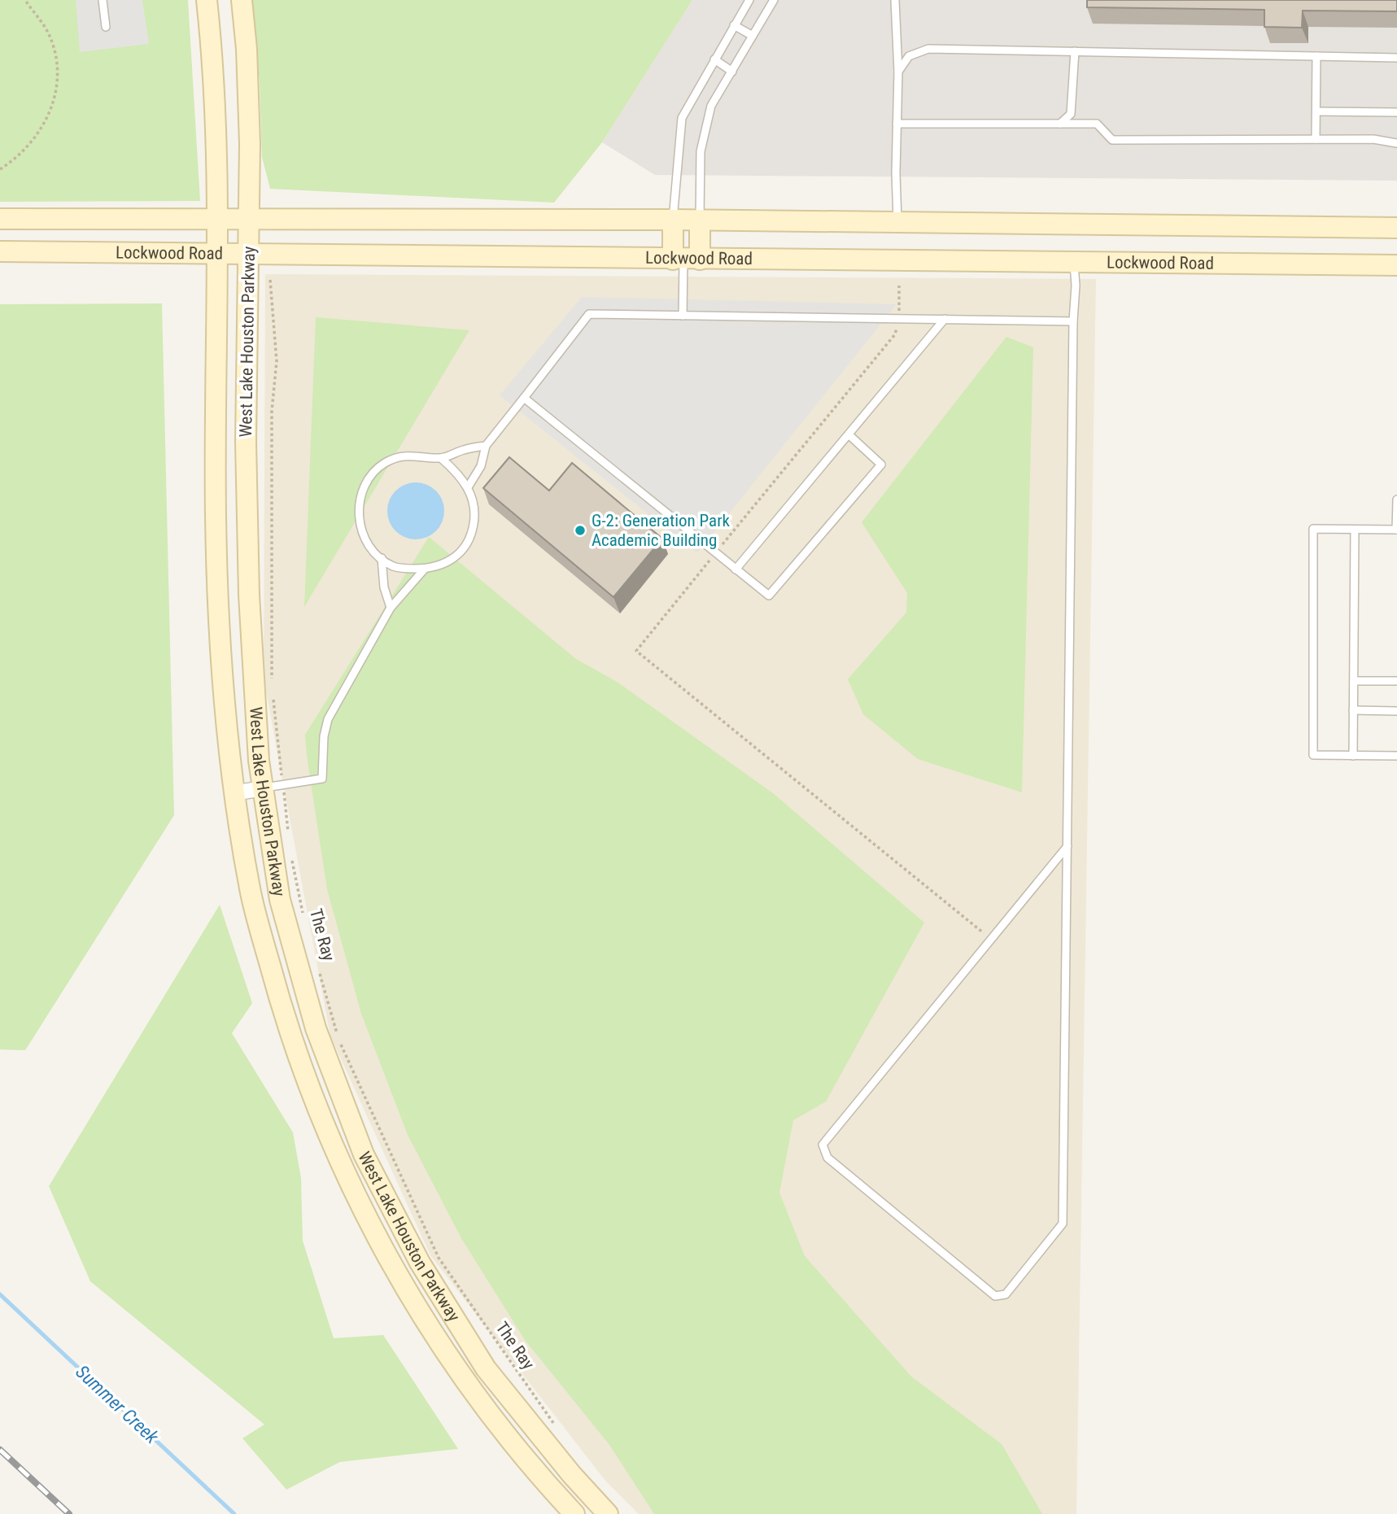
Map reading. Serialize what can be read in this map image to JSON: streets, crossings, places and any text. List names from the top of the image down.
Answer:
{
  "streets": {
    "main road": ["Lockwood Road", "West Lake Houston Parkway"],
    "path": ["The Ray"]
  },
  "crossings": [
    ["Lockwood Road", "West Lake Houston Parkway"]
  ],
  "water": ["Summer Creek"],
  "places": ["G-2: Generation Park Academic Building"]
}
